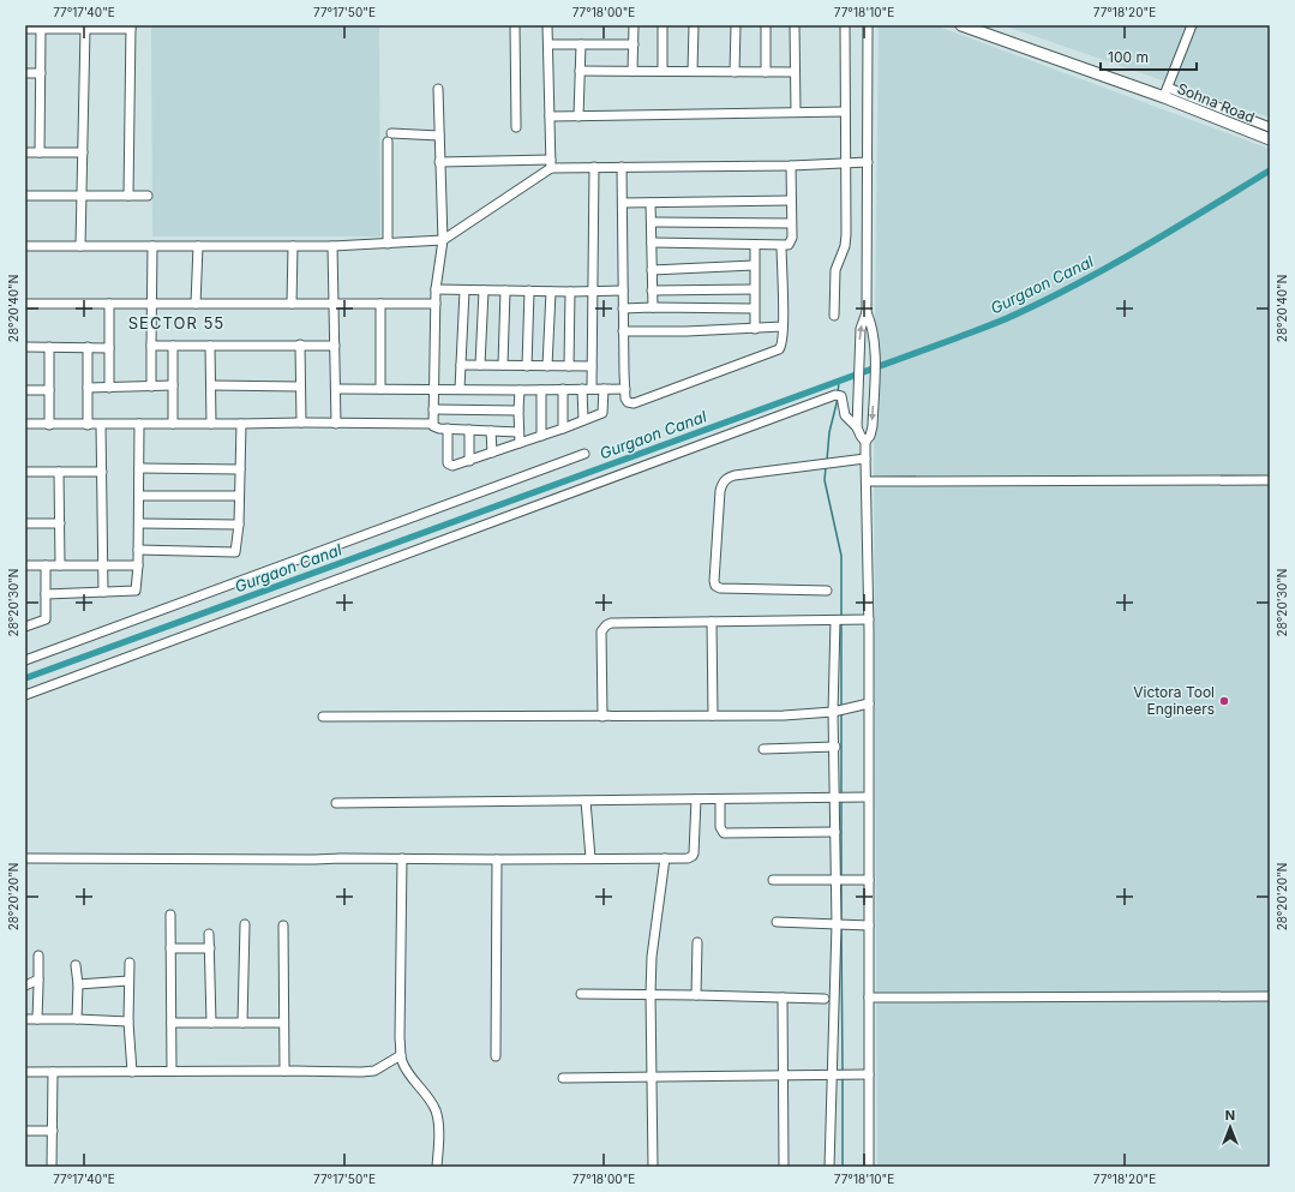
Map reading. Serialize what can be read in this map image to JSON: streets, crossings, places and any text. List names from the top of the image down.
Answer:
{
  "streets": {
    "main road": ["Sohna Road"]
  },
  "districts": ["SECTOR 55"],
  "water": ["Gurgaon Canal"],
  "places": ["Victora Tool Engineers"],
  "scale_bar": "100 m",
  "north": "top",
  "coordinates": [
    "77°17'40\"E",
    "77°17'50\"E",
    "77°18'00\"E",
    "77°18'10\"E",
    "77°18'20\"E",
    "28°20'40\"N",
    "28°20'30\"N",
    "28°20'20\"N"
  ]
}
